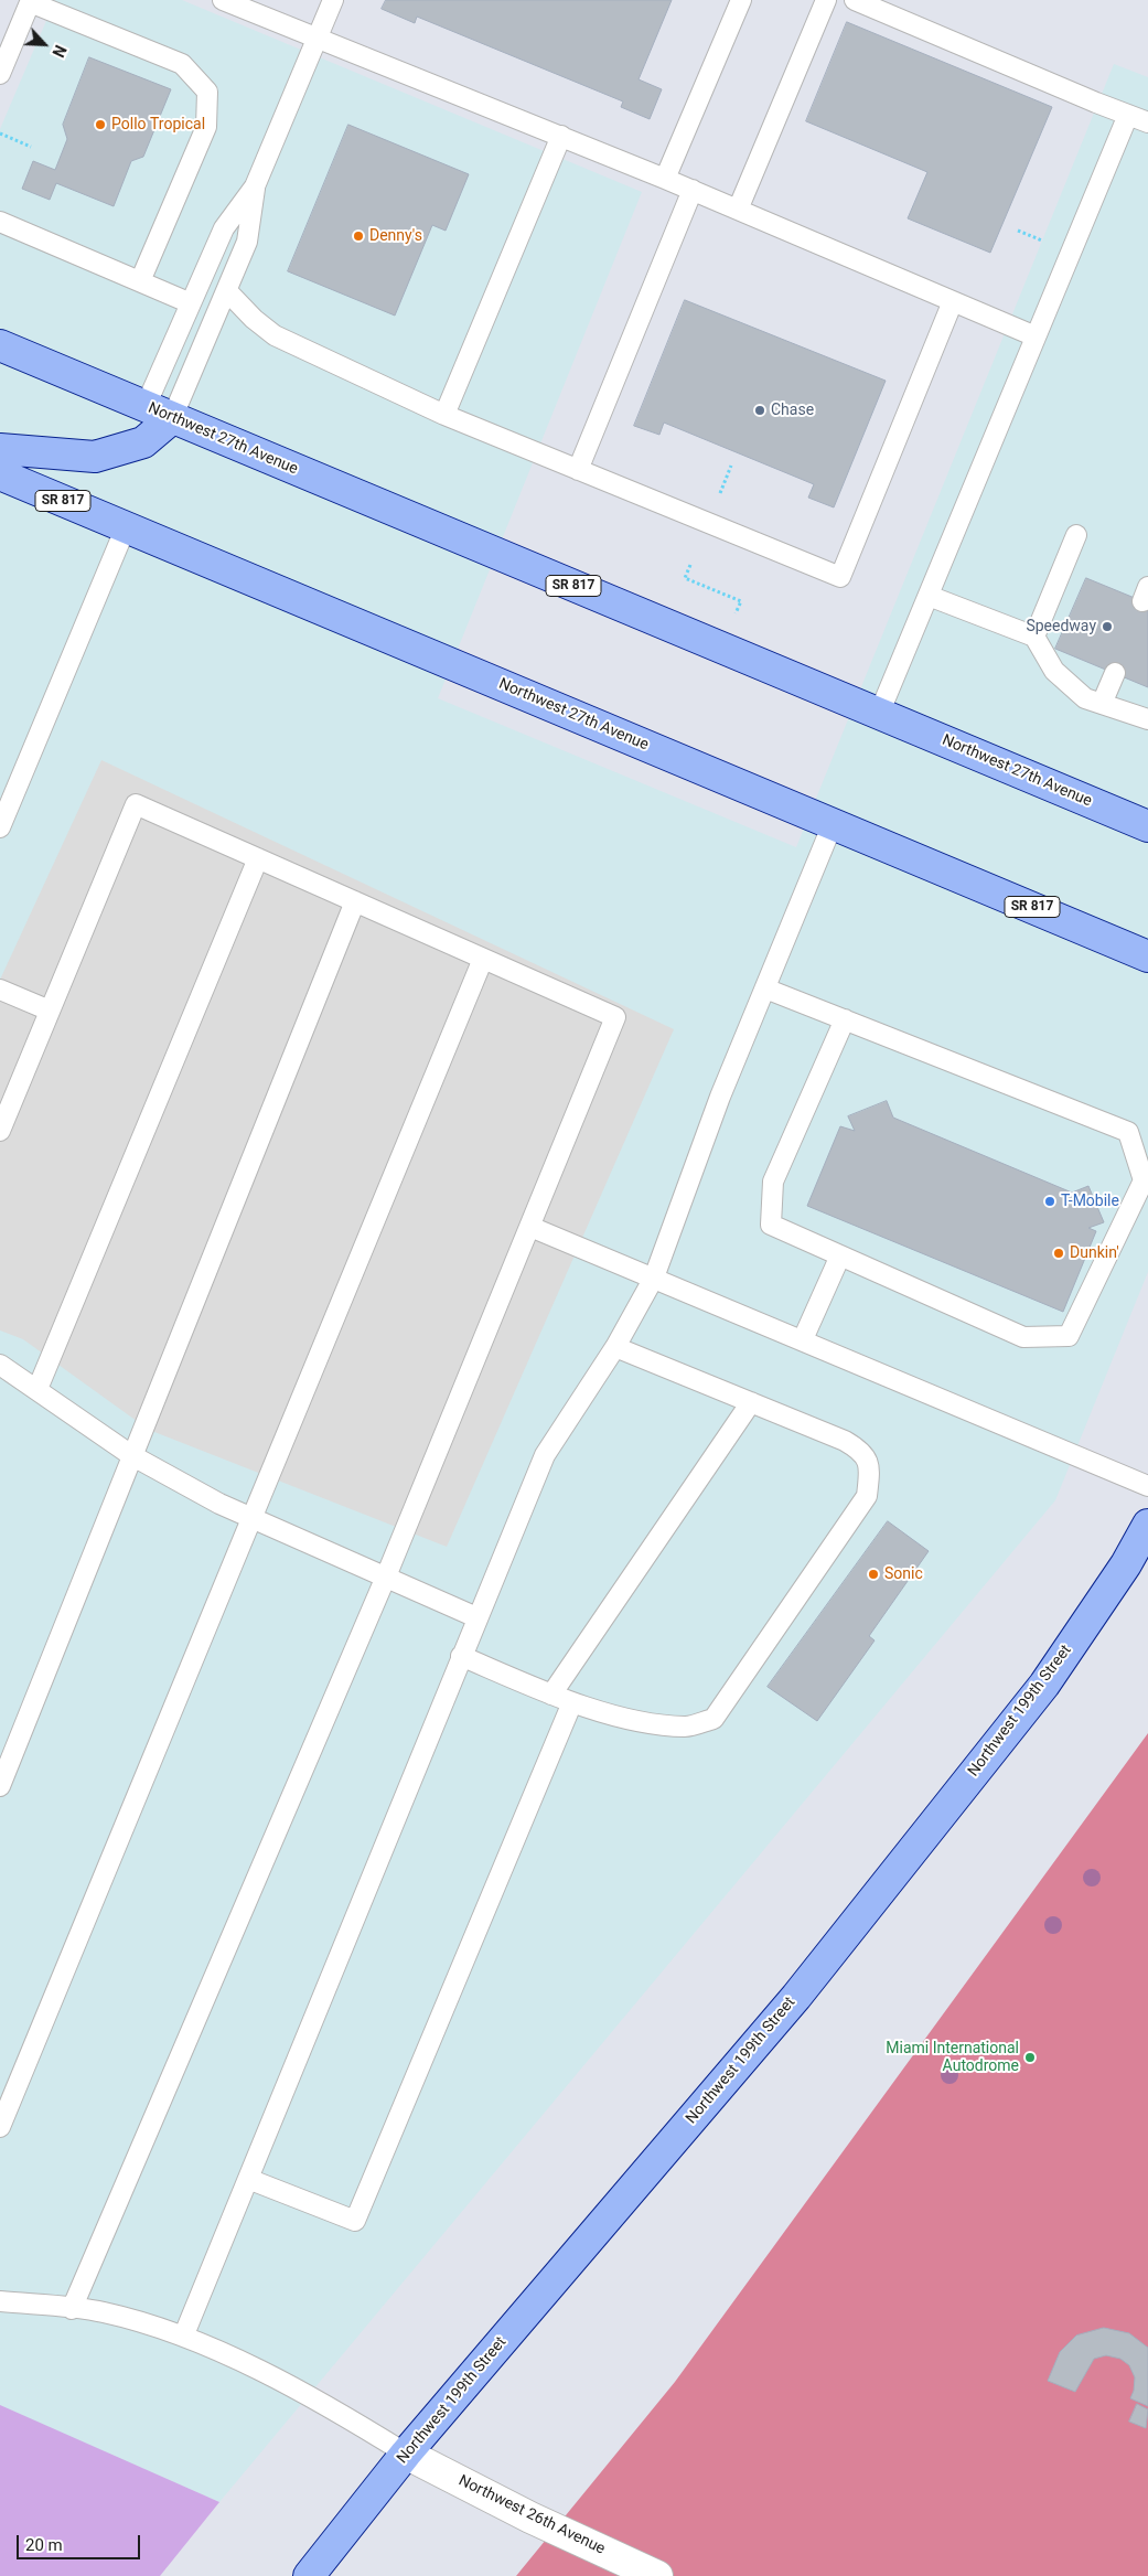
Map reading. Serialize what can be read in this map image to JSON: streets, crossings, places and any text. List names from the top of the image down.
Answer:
{
  "streets": {
    "main road": ["Northwest 27th Avenue", "SR 817", "Northwest 199th Street"],
    "street": ["Northwest 26th Avenue"]
  },
  "crossings": [
    ["Northwest 199th Street", "Northwest 26th Avenue"]
  ],
  "places": [
    "Pollo Tropical",
    "Denny's",
    "Chase",
    "Speedway",
    "T-Mobile",
    "Dunkin'",
    "Sonic",
    "Miami International Autodrome"
  ],
  "scale_bar": "20 m",
  "north": "bottom right"
}
